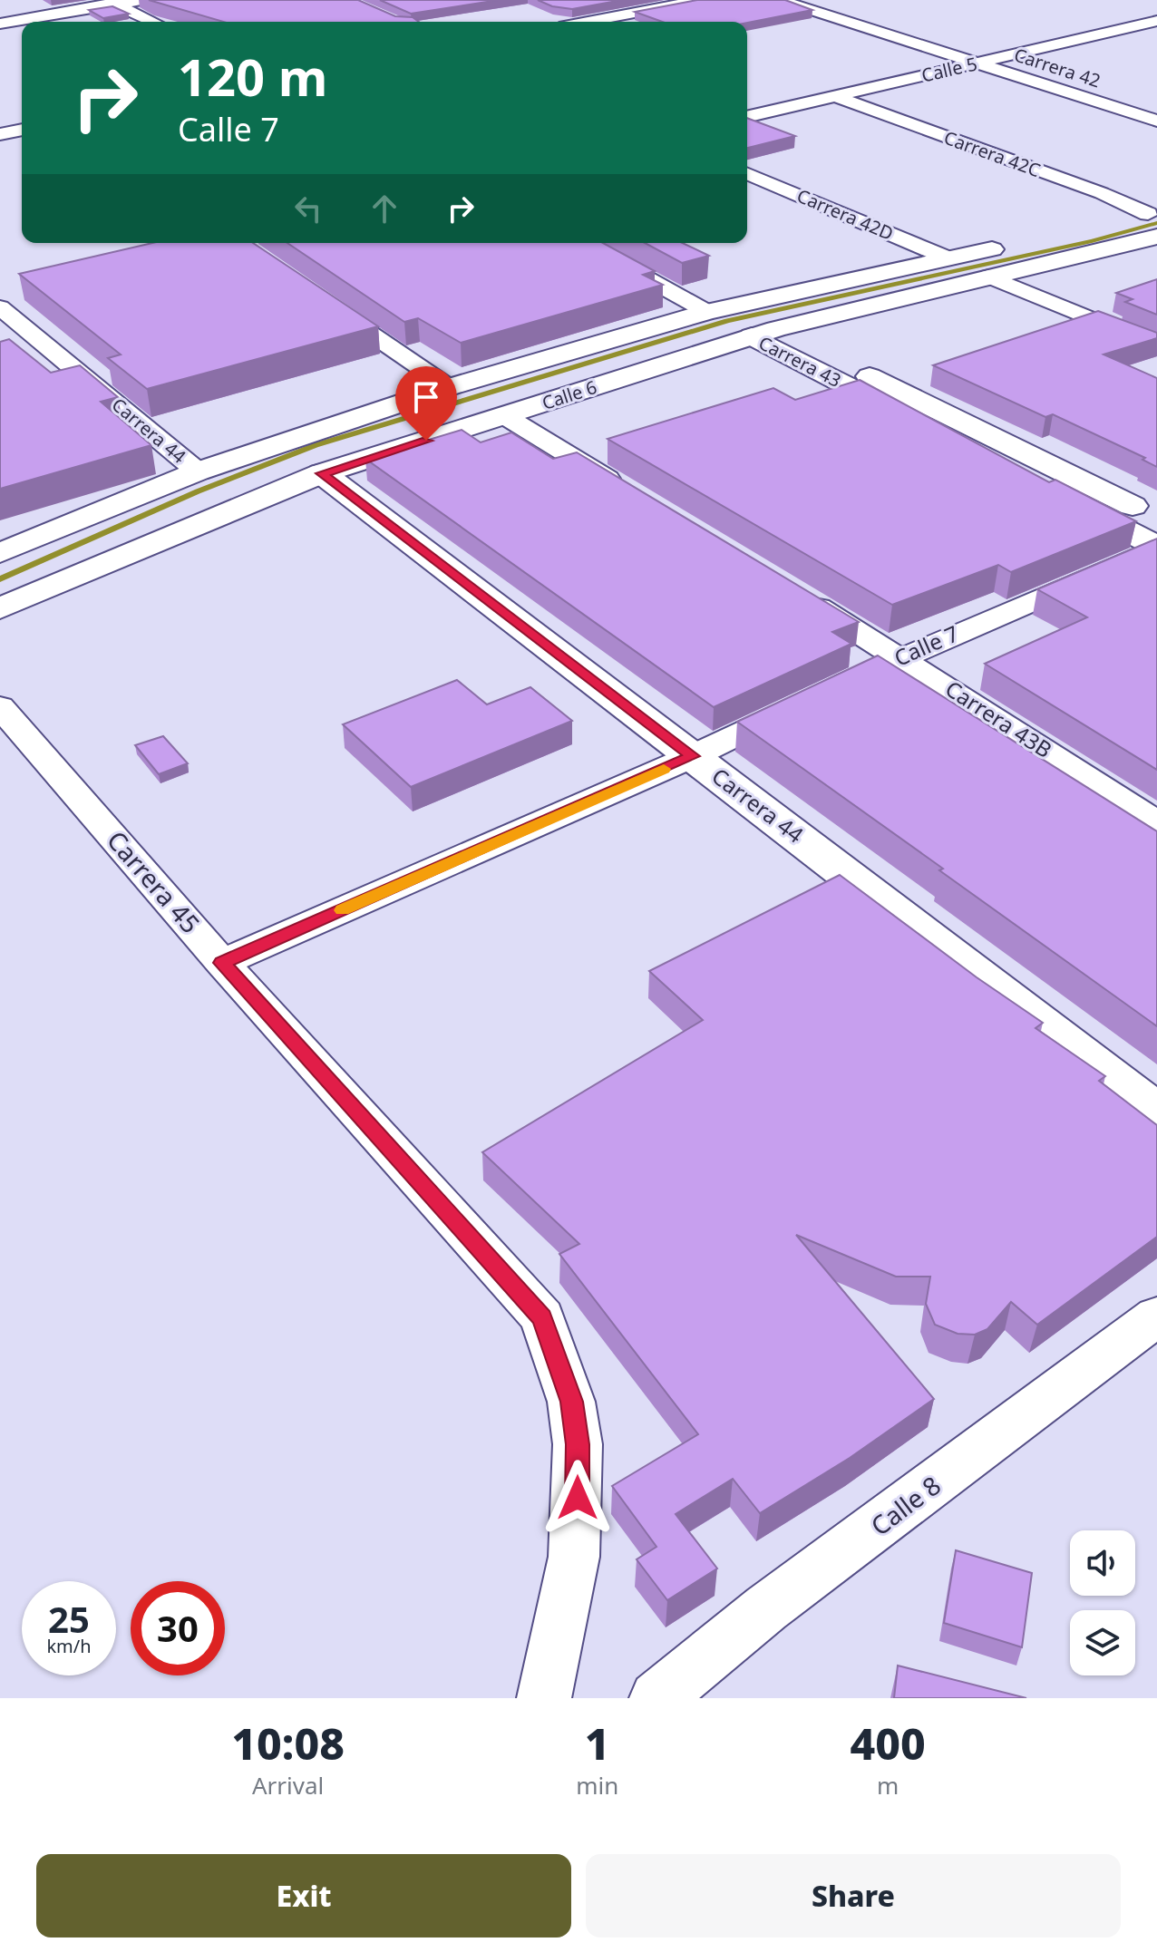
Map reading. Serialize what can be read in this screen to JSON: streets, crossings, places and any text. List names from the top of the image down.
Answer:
{
  "streets": {
    "main road": ["Carrera 43", "Calle 6", "Carrera 44"],
    "street": [
      "Carrera 42",
      "Calle 5",
      "Carrera 42C",
      "Carrera 42D",
      "Calle 7",
      "Carrera 43B",
      "Carrera 45",
      "Calle 8"
    ]
  },
  "crossings": [
    ["Carrera 42", "Calle 5"],
    ["Calle 5", "Carrera 42C"],
    ["Carrera 42C", "Calle 6"],
    ["Carrera 42D", "Calle 6"],
    ["Carrera 43", "Calle 6"],
    ["Carrera 43", "Calle 7"],
    ["Calle 6", "Carrera 44"],
    ["Carrera 44", "Calle 7"],
    ["Calle 7", "Carrera 43B"],
    ["Calle 7", "Carrera 45"]
  ],
  "page": {
    "turn": ["120 m", "Calle 7"],
    "speed": "25 km/h",
    "limit": "30",
    "eta": [
      "10:08",
      "Arrival",
      "1",
      "min",
      "400",
      "m"
    ],
    "buttons": ["Exit", "Share"]
  }
}
